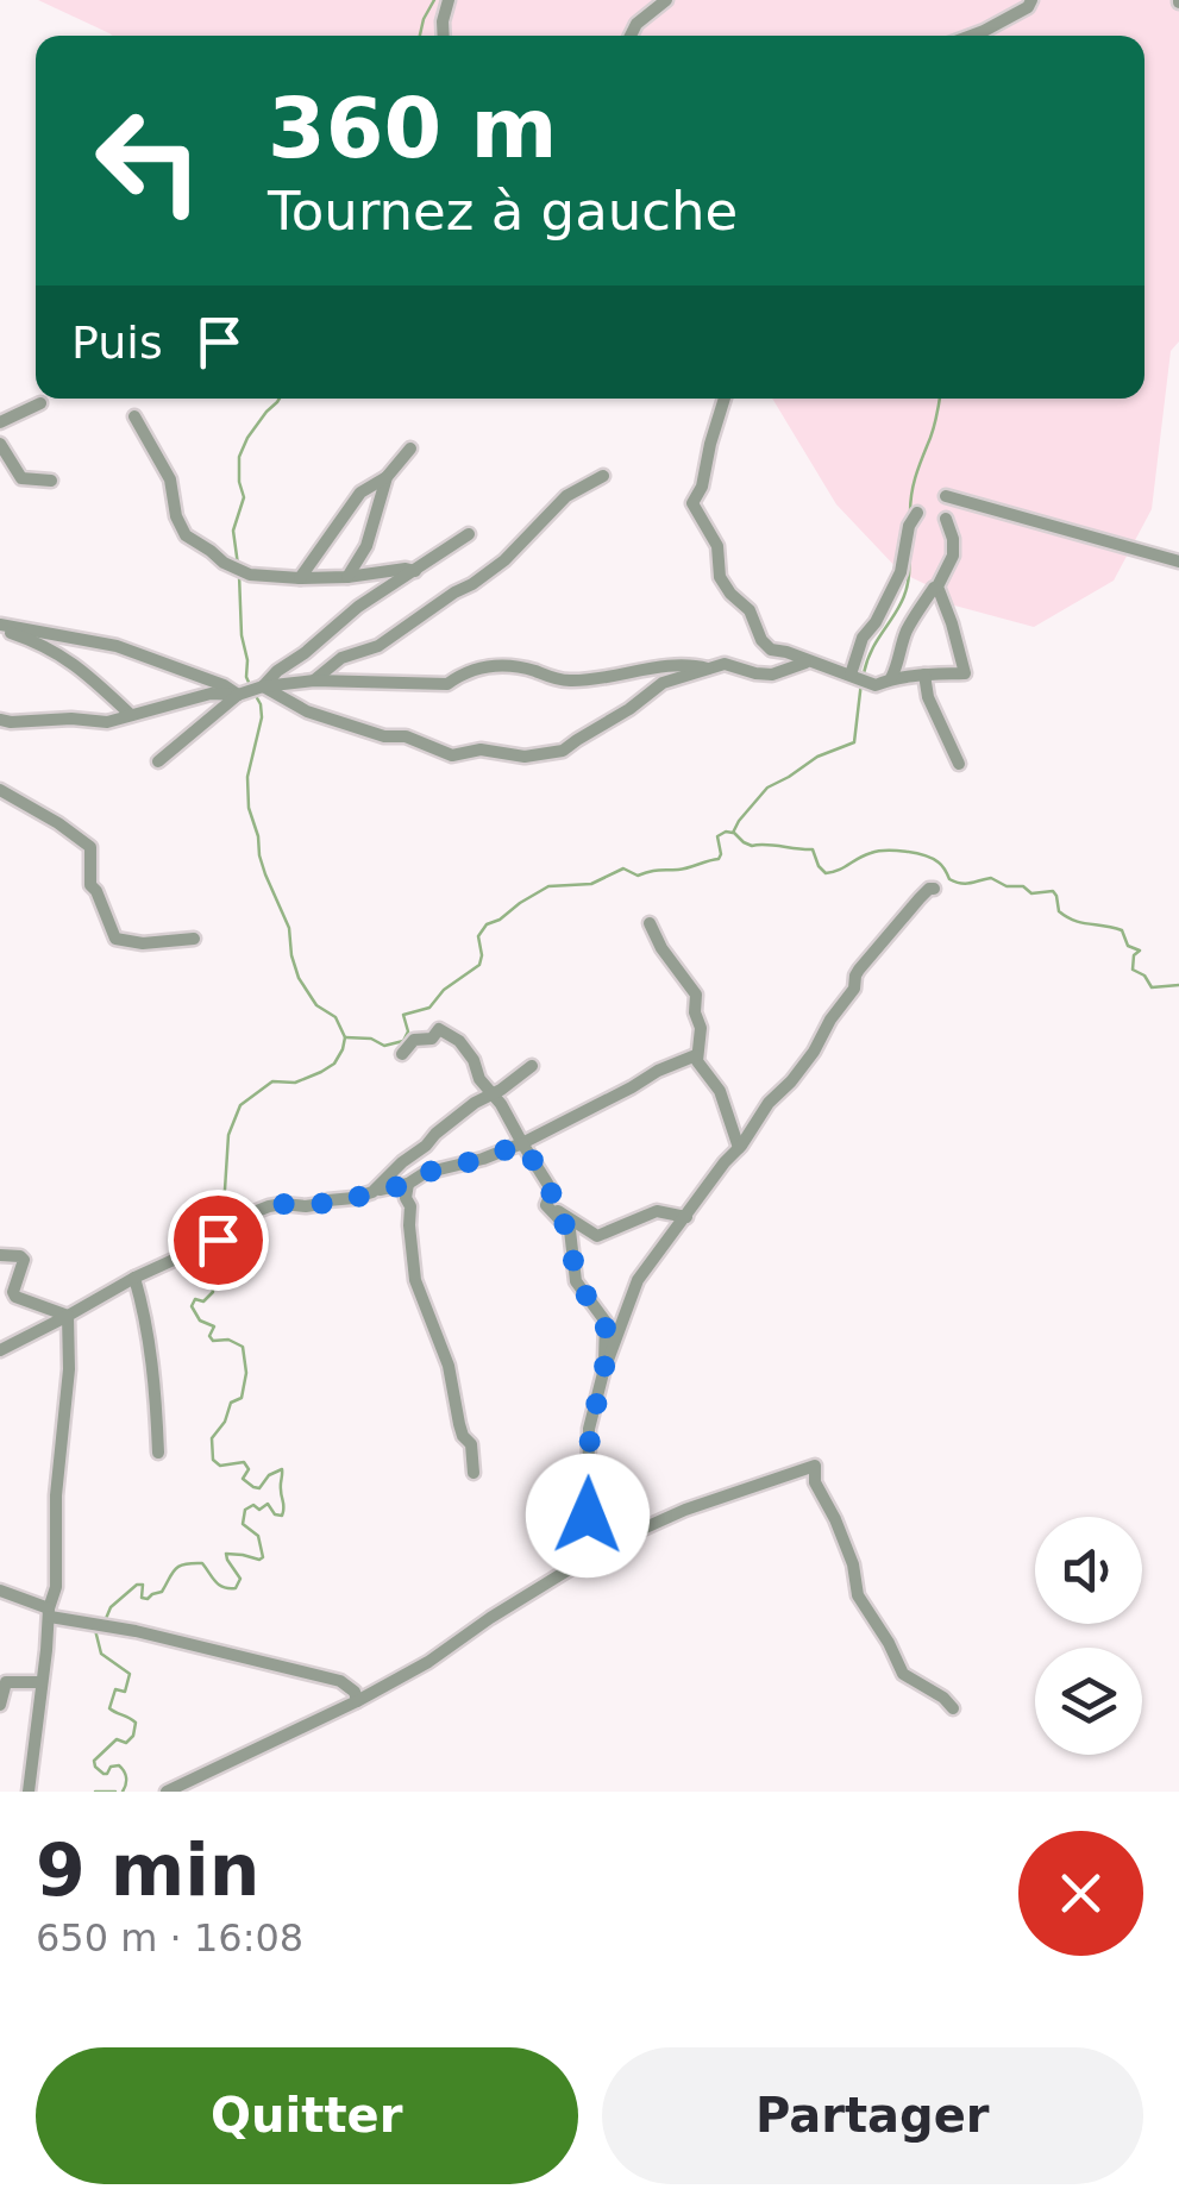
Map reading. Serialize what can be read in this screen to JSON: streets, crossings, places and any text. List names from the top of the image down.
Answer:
{
  "page": {
    "turn": ["360 m", "Tournez à gauche"],
    "then": "Puis",
    "heading": ["9 min", "650 m · 16:08"],
    "buttons": ["Quitter", "Partager"]
  }
}
